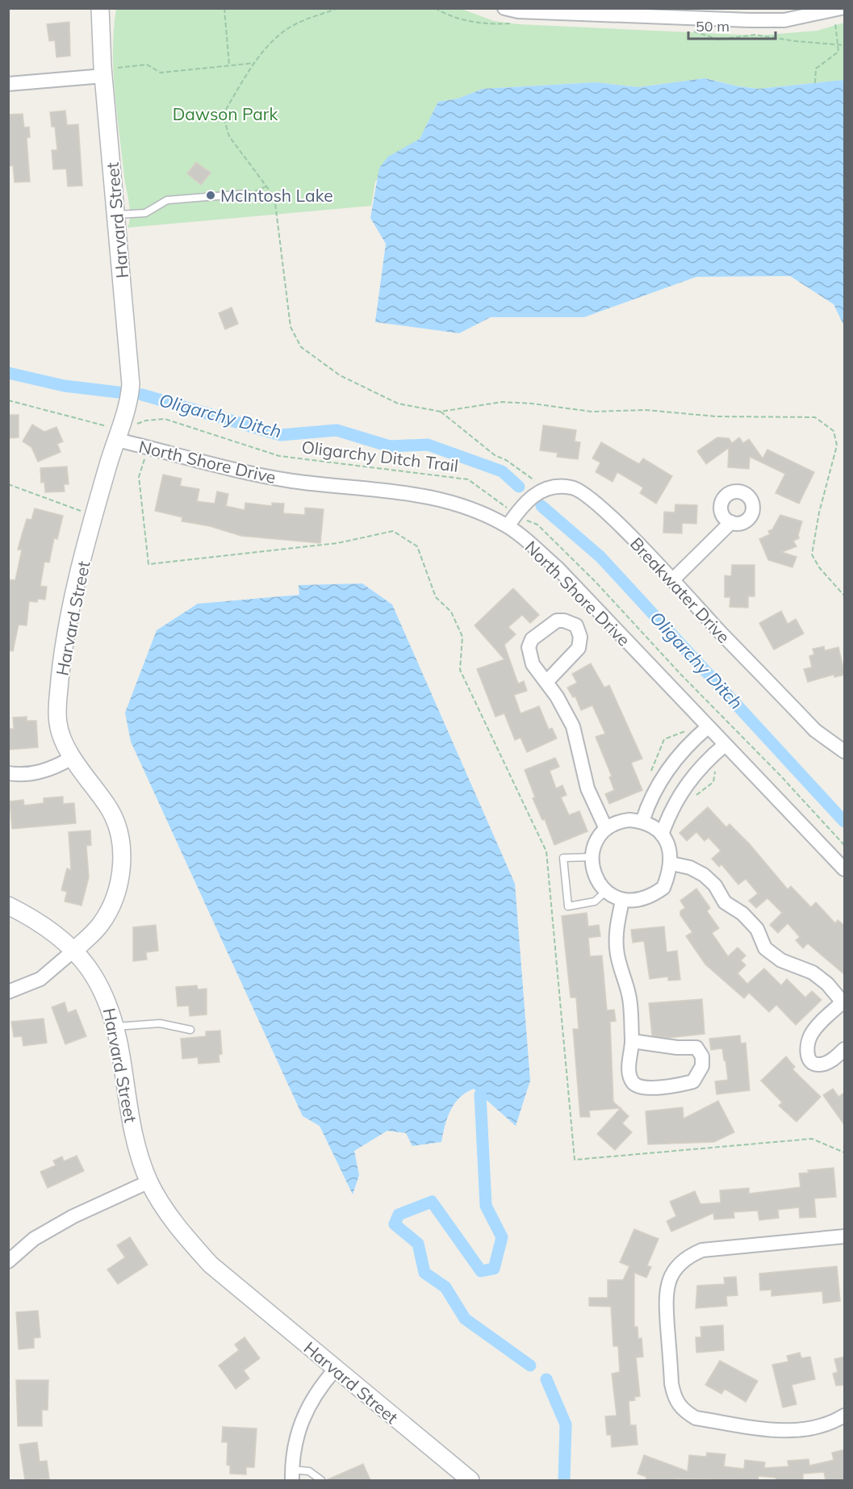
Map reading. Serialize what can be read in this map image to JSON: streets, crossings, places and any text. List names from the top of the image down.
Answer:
{
  "streets": {
    "street": ["Harvard Street", "North Shore Drive", "Breakwater Drive"],
    "path": ["Oligarchy Ditch Trail"]
  },
  "crossings": [
    ["Harvard Street", "North Shore Drive"],
    ["Oligarchy Ditch Trail", "Breakwater Drive"],
    ["North Shore Drive", "Breakwater Drive"]
  ],
  "water": ["Oligarchy Ditch"],
  "parks": ["Dawson Park"],
  "places": ["McIntosh Lake"],
  "scale_bar": "50 m"
}
